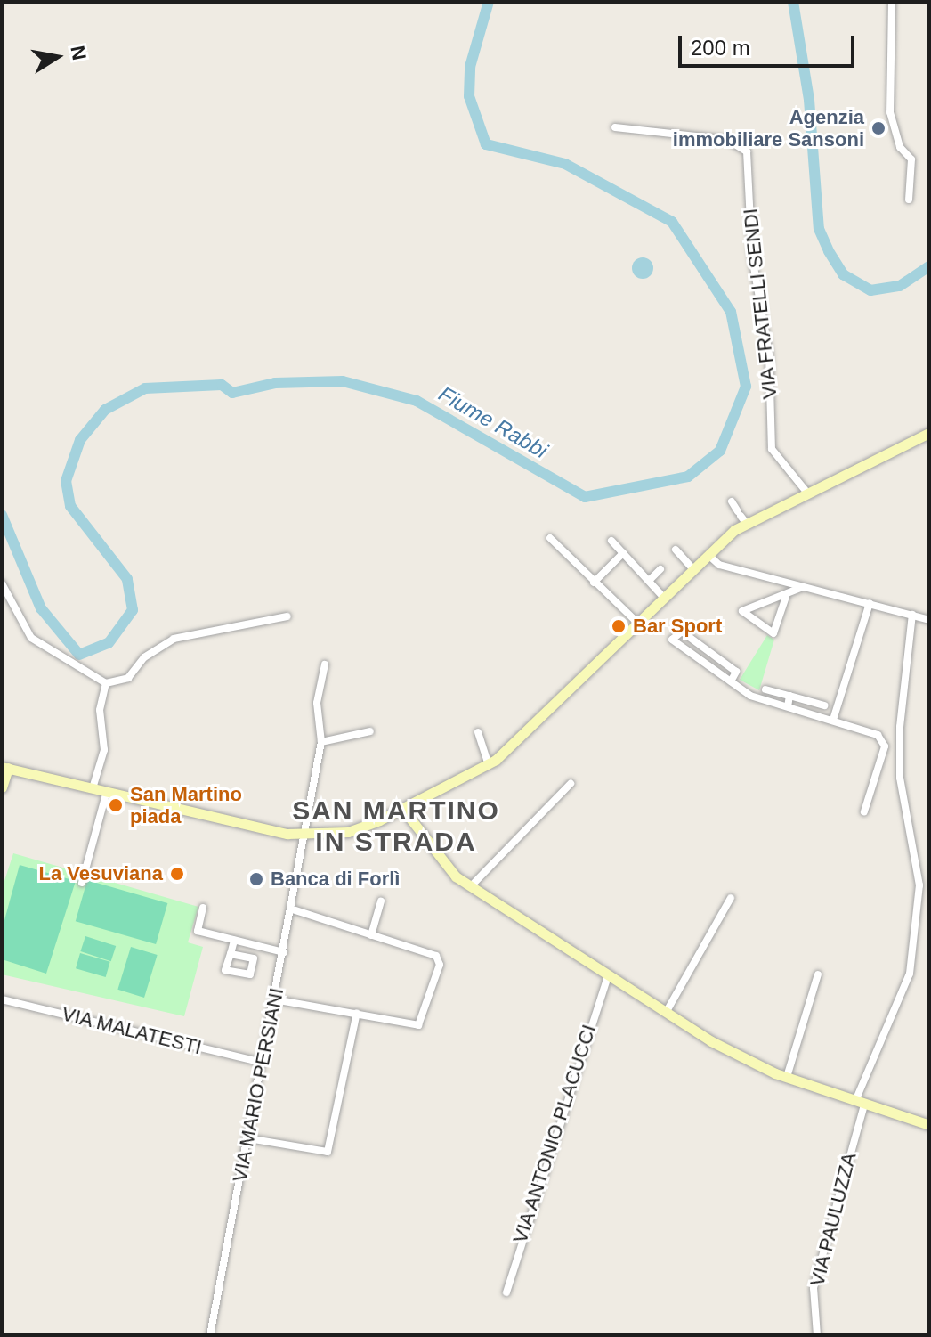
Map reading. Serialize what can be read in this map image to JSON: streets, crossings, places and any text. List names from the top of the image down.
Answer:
{
  "streets": {
    "street": [
      "VIA FRATELLI SENDI",
      "VIA MALATESTI",
      "VIA MARIO PERSIANI",
      "VIA ANTONIO PLACUCCI",
      "VIA PAULUZZA"
    ]
  },
  "crossings": [
    ["VIA MALATESTI", "VIA MARIO PERSIANI"]
  ],
  "districts": ["SAN MARTINO IN STRADA"],
  "water": ["Fiume Rabbi"],
  "places": [
    "Agenzia immobiliare Sansoni",
    "Bar Sport",
    "San Martino piada",
    "La Vesuviana",
    "Banca di Forlì"
  ],
  "scale_bar": "200 m",
  "north": "right"
}
